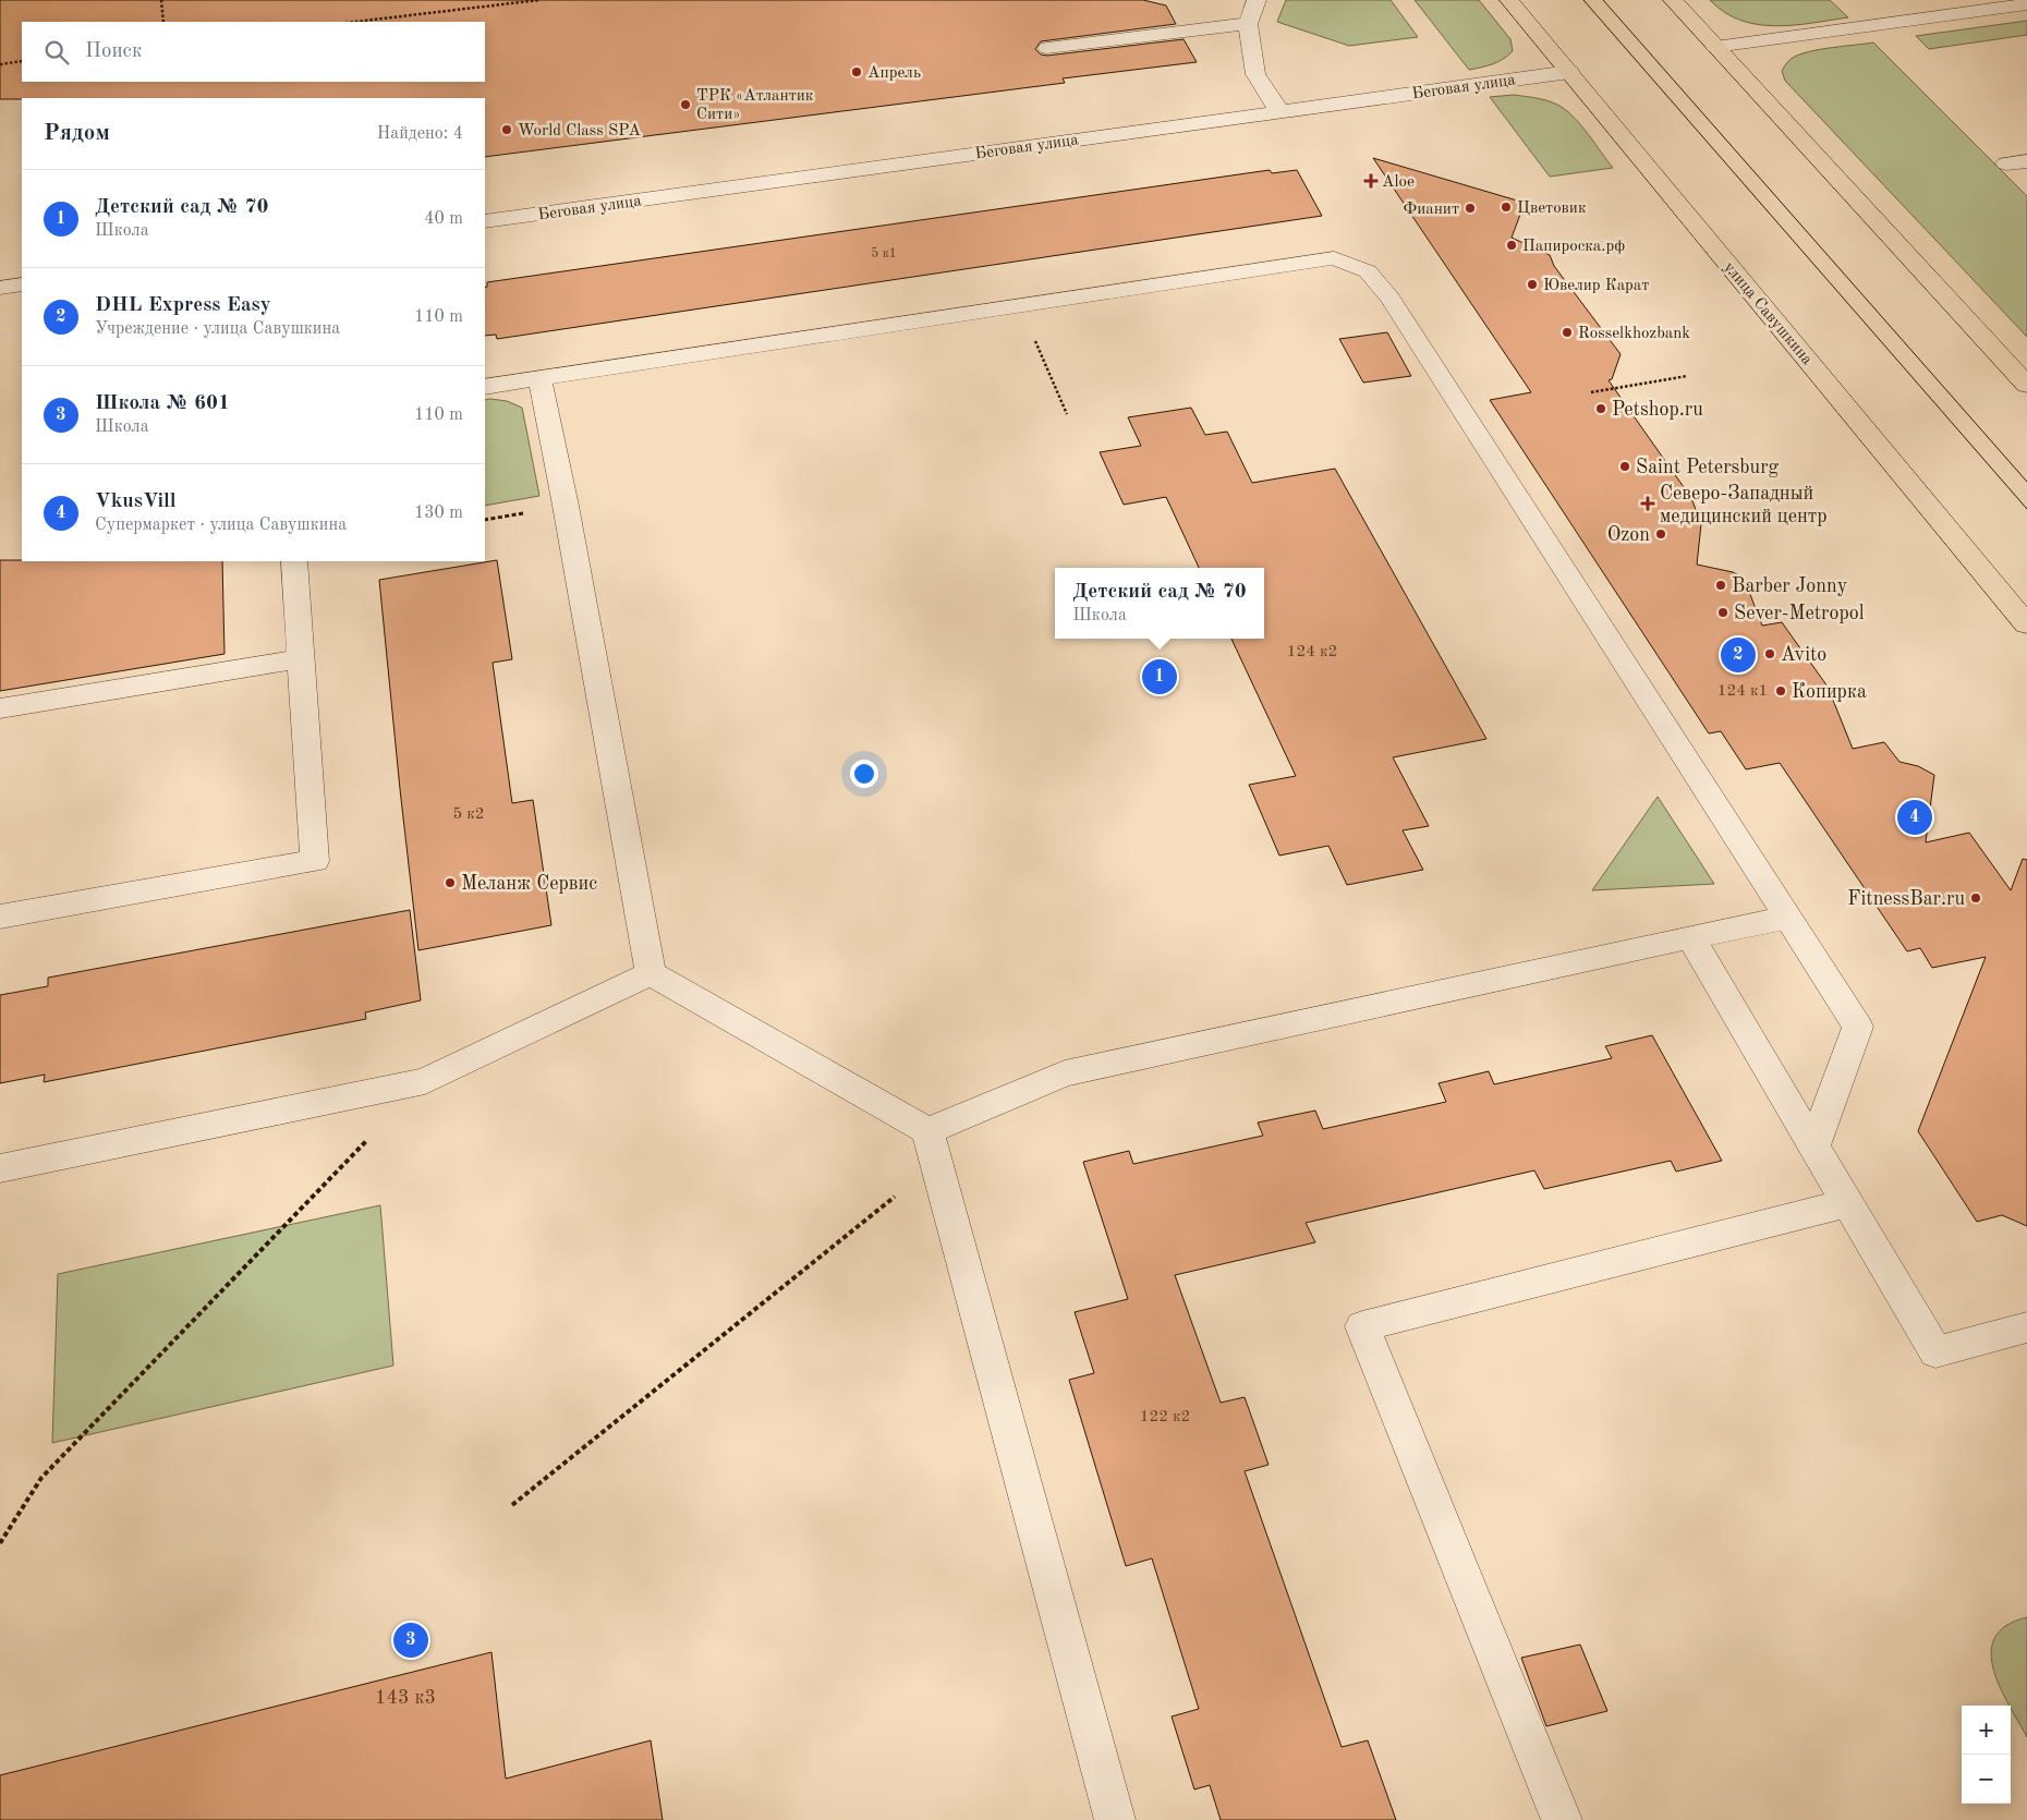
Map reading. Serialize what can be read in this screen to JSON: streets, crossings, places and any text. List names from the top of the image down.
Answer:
{
  "streets": {
    "main road": ["улица Савушкина"],
    "street": ["Беговая улица"]
  },
  "crossings": [
    ["Беговая улица", "улица Савушкина"]
  ],
  "places": {
    "other": [
      "Апрель",
      "ТРК «Атлантик Сити»",
      "World Class SPA",
      "Цветовик",
      "Фианит",
      "Папироска.рф",
      "Ювелир Карат",
      "Rosselkhozbank",
      "Petshop.ru",
      "Saint Petersburg",
      "Ozon",
      "Barber Jonny",
      "Sever-Metropol",
      "Avito",
      "Копирка",
      "Меланж Сервис",
      "FitnessBar.ru"
    ],
    "health": ["Aloe", "Северо-Западный медицинский центр"]
  },
  "house_numbers": [
    "5 к1",
    "124 к2",
    "124 к1",
    "5 к2",
    "122 к2",
    "143 к3"
  ],
  "page": {
    "search": "Поиск",
    "heading": ["Рядом", "Найдено: 4"],
    "list": [
      {
        "mark": "1",
        "name": "Детский сад № 70",
        "note": "Школа",
        "value": "40 m"
      },
      {
        "mark": "2",
        "name": "DHL Express Easy",
        "note": "Учреждение · улица Савушкина",
        "value": "110 m"
      },
      {
        "mark": "3",
        "name": "Школа № 601",
        "note": "Школа",
        "value": "110 m"
      },
      {
        "mark": "4",
        "name": "VkusVill",
        "note": "Супермаркет · улица Савушкина",
        "value": "130 m"
      }
    ],
    "popup": ["Детский сад № 70", "Школа"],
    "pins": [
      "2",
      "1",
      "4",
      "3"
    ],
    "map_buttons": ["+", "−"]
  }
}
